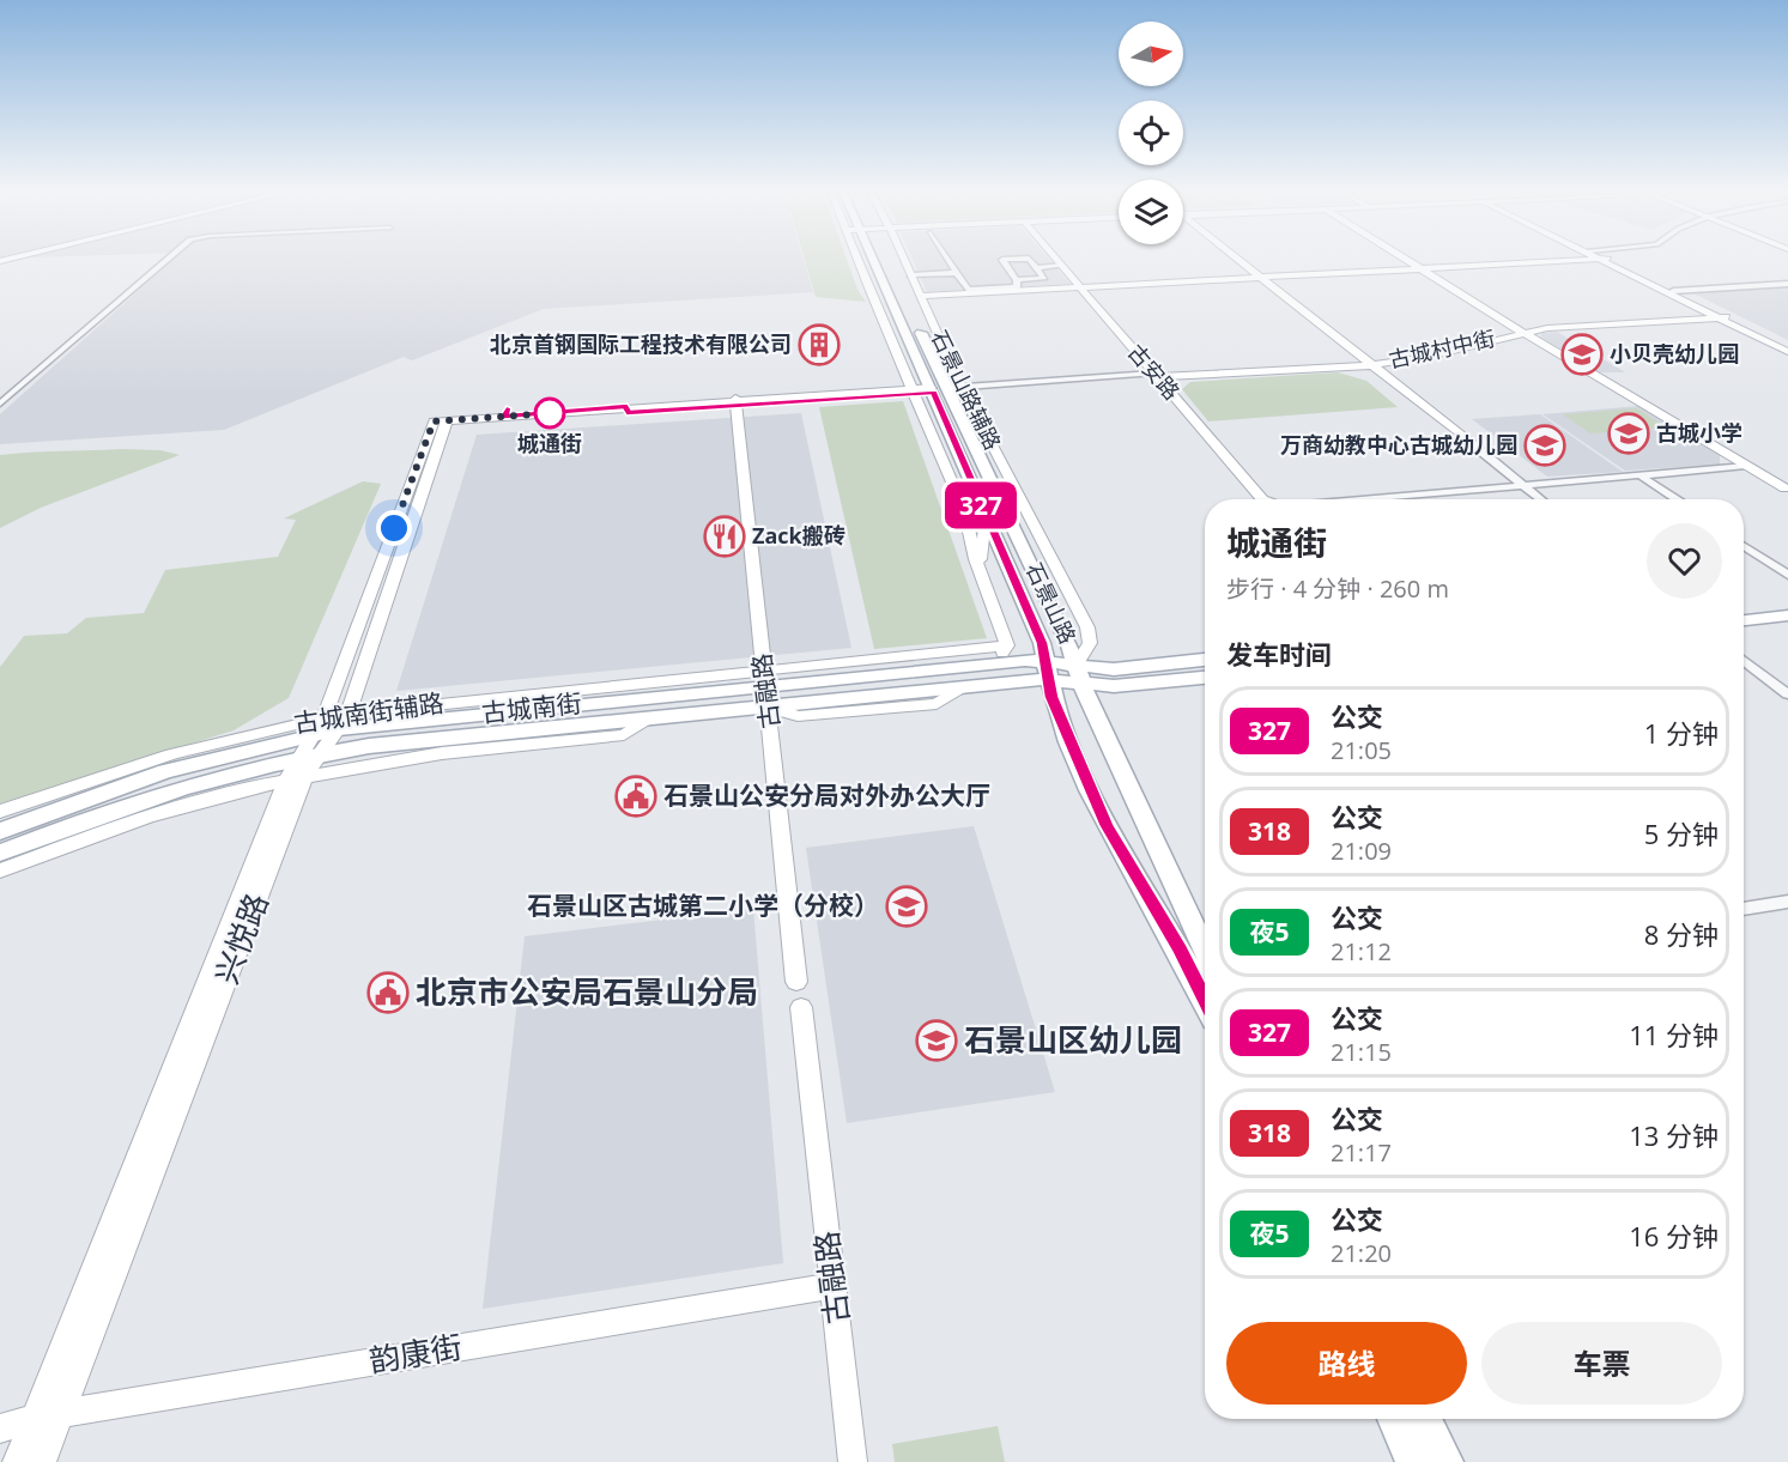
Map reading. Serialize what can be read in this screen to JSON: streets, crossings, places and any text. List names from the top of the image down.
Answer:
{
  "streets": {
    "main road": ["石景山路", "古城南街"],
    "street": [
      "古城村中街",
      "古安路",
      "石景山路辅路",
      "古融路",
      "古城南街辅路",
      "兴悦路",
      "韵康街"
    ]
  },
  "crossings": [
    ["古城村中街", "古安路"],
    ["石景山路辅路", "石景山路"],
    ["石景山路", "古城南街"],
    ["古融路", "古城南街"],
    ["古融路", "韵康街"],
    ["古城南街", "古城南街辅路"],
    ["古城南街", "兴悦路"],
    ["古城南街辅路", "兴悦路"],
    ["兴悦路", "韵康街"]
  ],
  "places": {
    "building": ["北京首钢国际工程技术有限公司"],
    "school or university": [
      "小贝壳幼儿园",
      "古城小学",
      "万商幼教中心古城幼儿园",
      "石景山区古城第二小学（分校）",
      "石景山区幼儿园"
    ],
    "other": ["城通街"],
    "restaurant": ["Zack搬砖"],
    "public building": ["石景山公安分局对外办公大厅", "北京市公安局石景山分局"]
  },
  "lines": ["bus line 327"],
  "north": "right",
  "page": {
    "on_map": "327",
    "heading": [
      ["城通街", "步行 · 4 分钟 · 260 m"],
      "发车时间"
    ],
    "list": [
      {
        "mark": "327",
        "name": "公交",
        "note": "21:05",
        "value": "1 分钟"
      },
      {
        "mark": "318",
        "name": "公交",
        "note": "21:09",
        "value": "5 分钟"
      },
      {
        "mark": "夜5",
        "name": "公交",
        "note": "21:12",
        "value": "8 分钟"
      },
      {
        "mark": "327",
        "name": "公交",
        "note": "21:15",
        "value": "11 分钟"
      },
      {
        "mark": "318",
        "name": "公交",
        "note": "21:17",
        "value": "13 分钟"
      },
      {
        "mark": "夜5",
        "name": "公交",
        "note": "21:20",
        "value": "16 分钟"
      }
    ],
    "buttons": ["路线", "车票"]
  }
}
